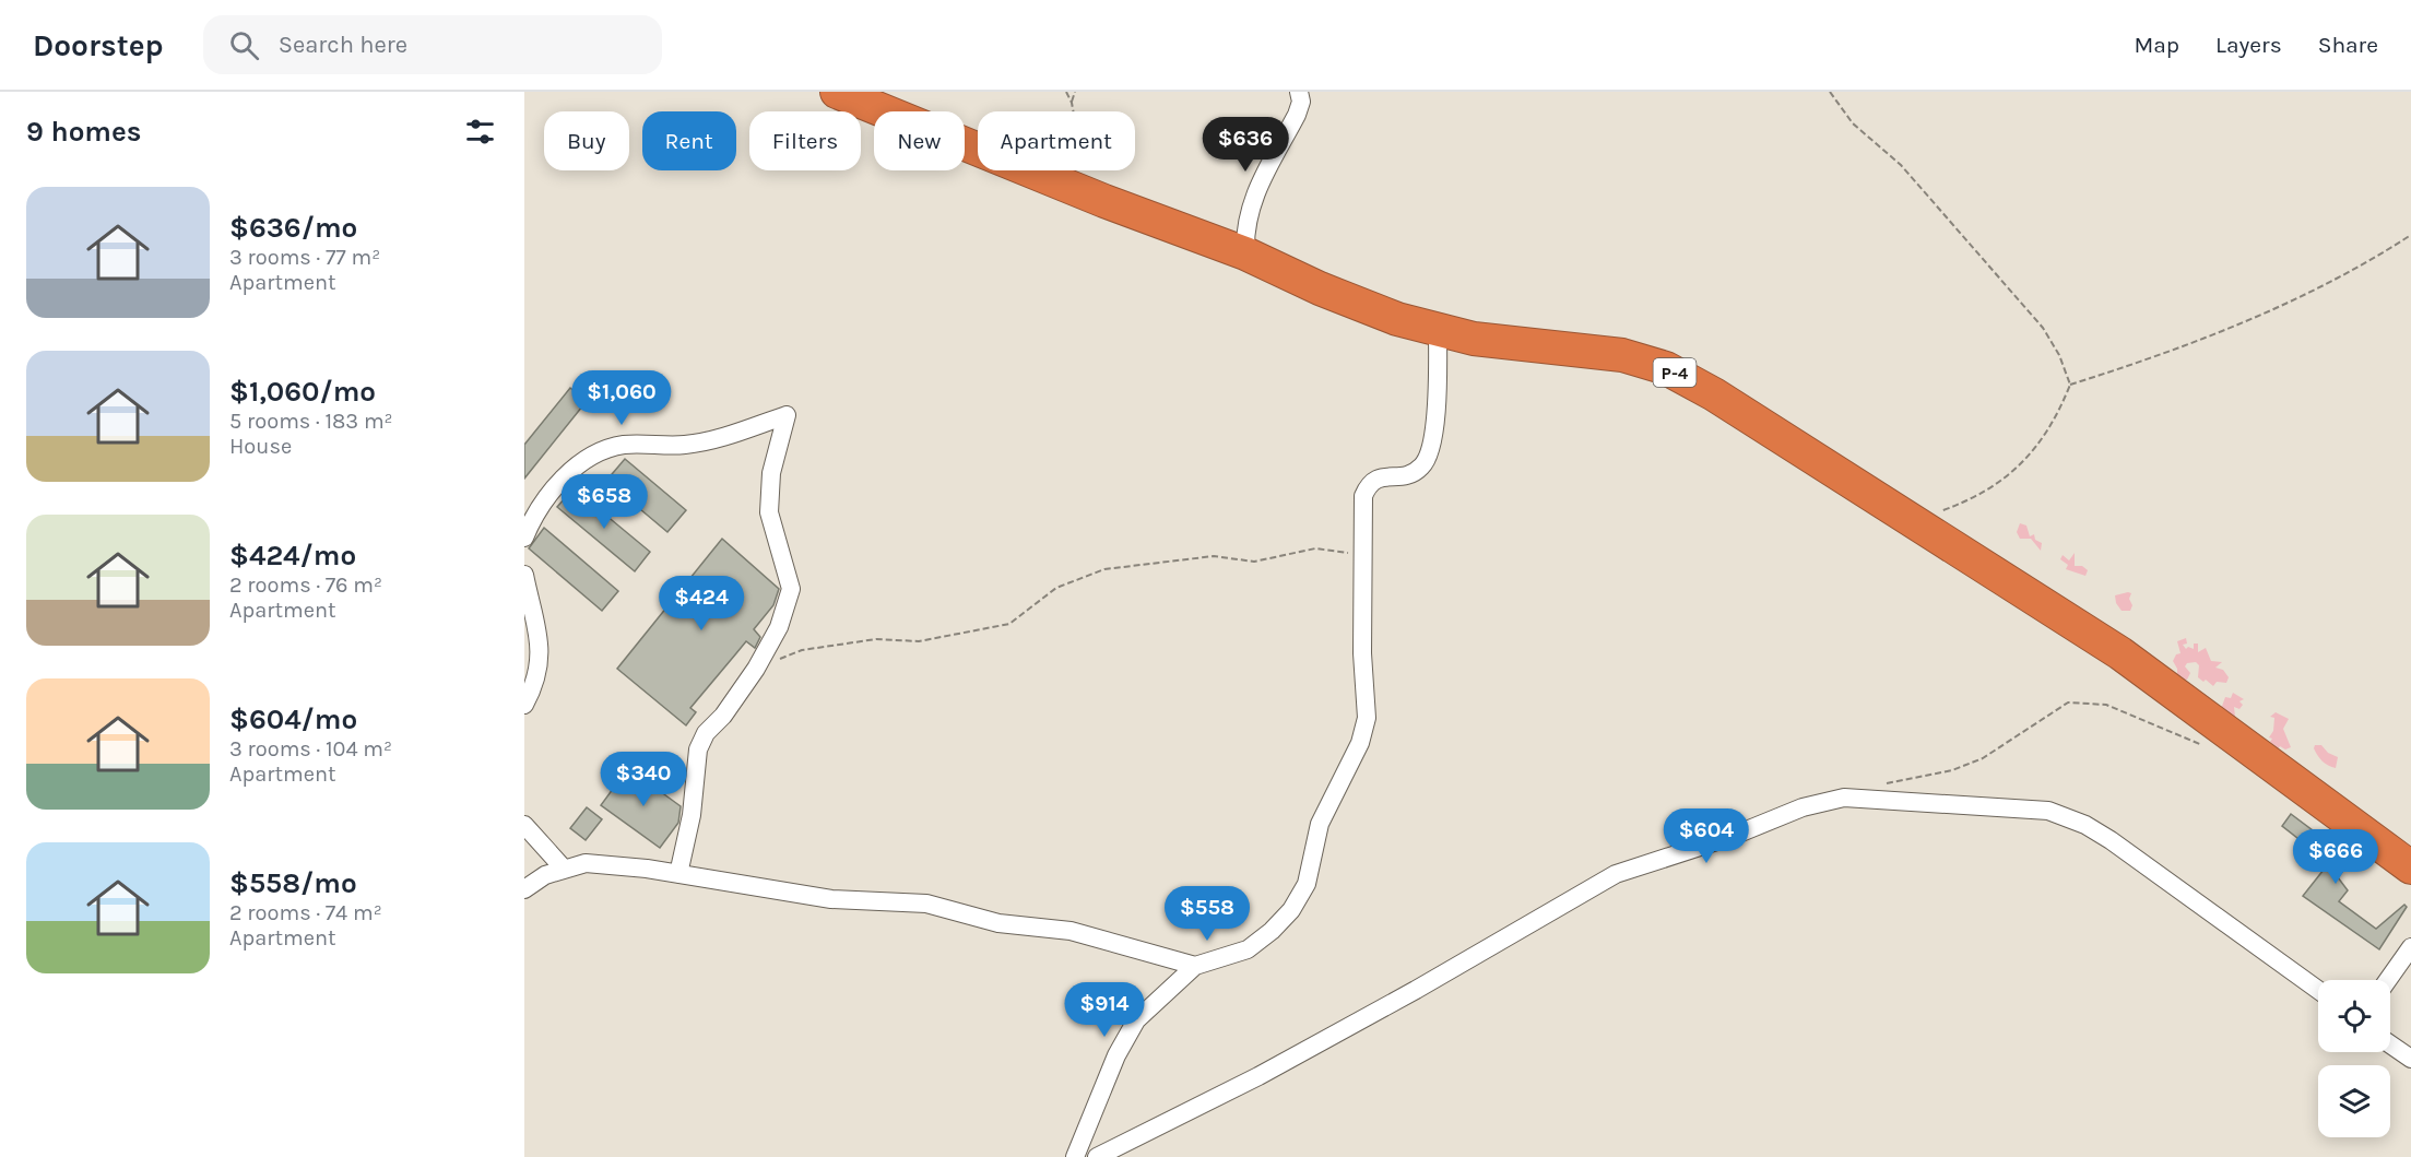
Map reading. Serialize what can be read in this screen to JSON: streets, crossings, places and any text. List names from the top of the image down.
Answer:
{
  "streets": {
    "highway": ["P-4"]
  },
  "page": {
    "header": "Doorstep",
    "search": "Search here",
    "nav": ["Map", "Layers", "Share"],
    "heading": "9 homes",
    "chip": [
      "Buy",
      "Rent",
      "Filters",
      "New",
      "Apartment"
    ],
    "price": [
      "$636",
      "$1,060",
      "$658",
      "$424",
      "$340",
      "$604",
      "$666",
      "$558",
      "$914"
    ],
    "list": [
      {
        "name": "$636/mo",
        "note": "3 rooms · 77 m² · Apartment"
      },
      {
        "name": "$1,060/mo",
        "note": "5 rooms · 183 m² · House"
      },
      {
        "name": "$424/mo",
        "note": "2 rooms · 76 m² · Apartment"
      },
      {
        "name": "$604/mo",
        "note": "3 rooms · 104 m² · Apartment"
      },
      {
        "name": "$558/mo",
        "note": "2 rooms · 74 m² · Apartment"
      }
    ]
  }
}
